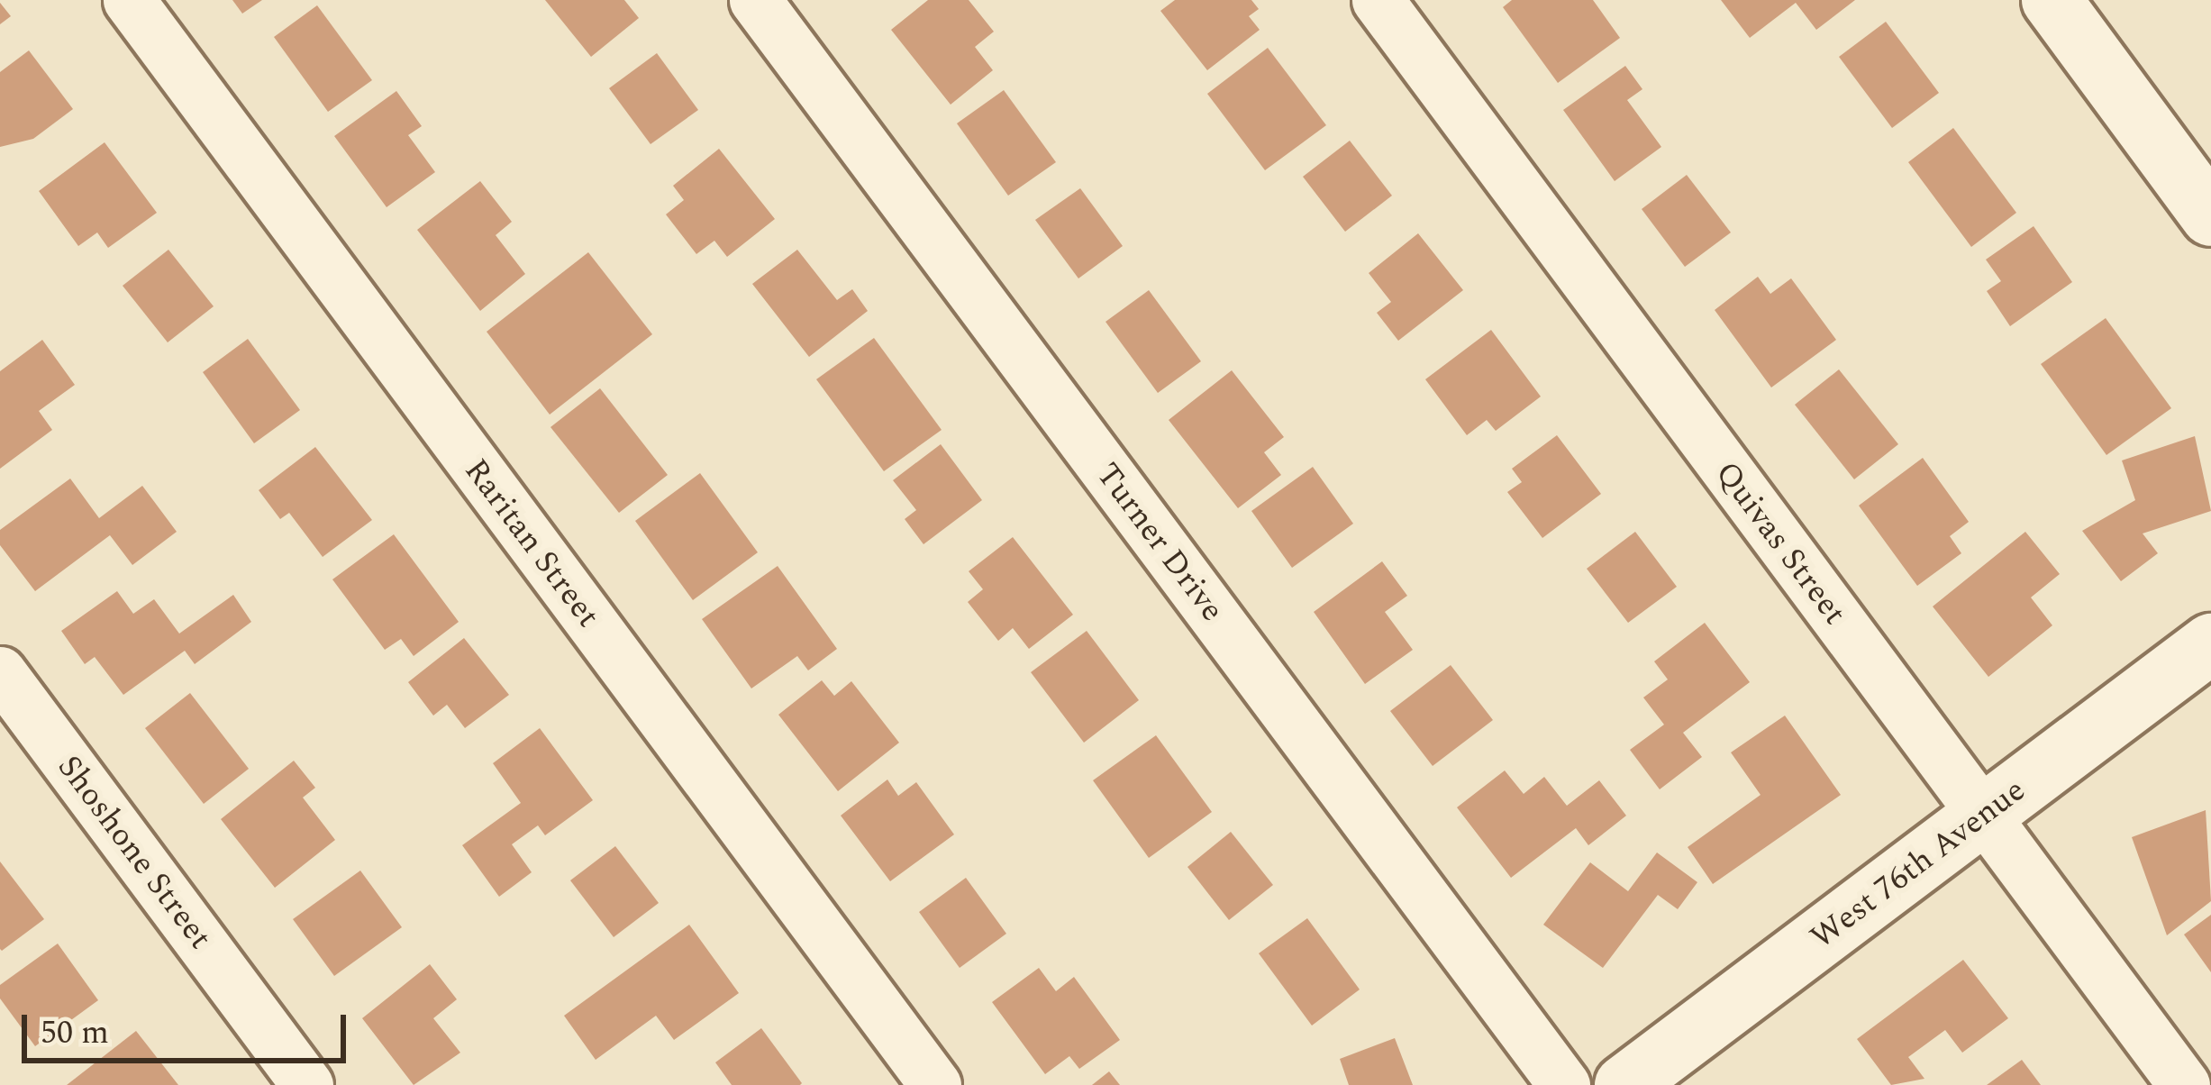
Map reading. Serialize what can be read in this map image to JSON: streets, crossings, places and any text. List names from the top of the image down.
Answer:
{
  "streets": {
    "street": [
      "Turner Drive",
      "Raritan Street",
      "Quivas Street",
      "Shoshone Street",
      "West 76th Avenue"
    ]
  },
  "crossings": [
    ["Quivas Street", "West 76th Avenue"]
  ],
  "scale_bar": "50 m"
}
